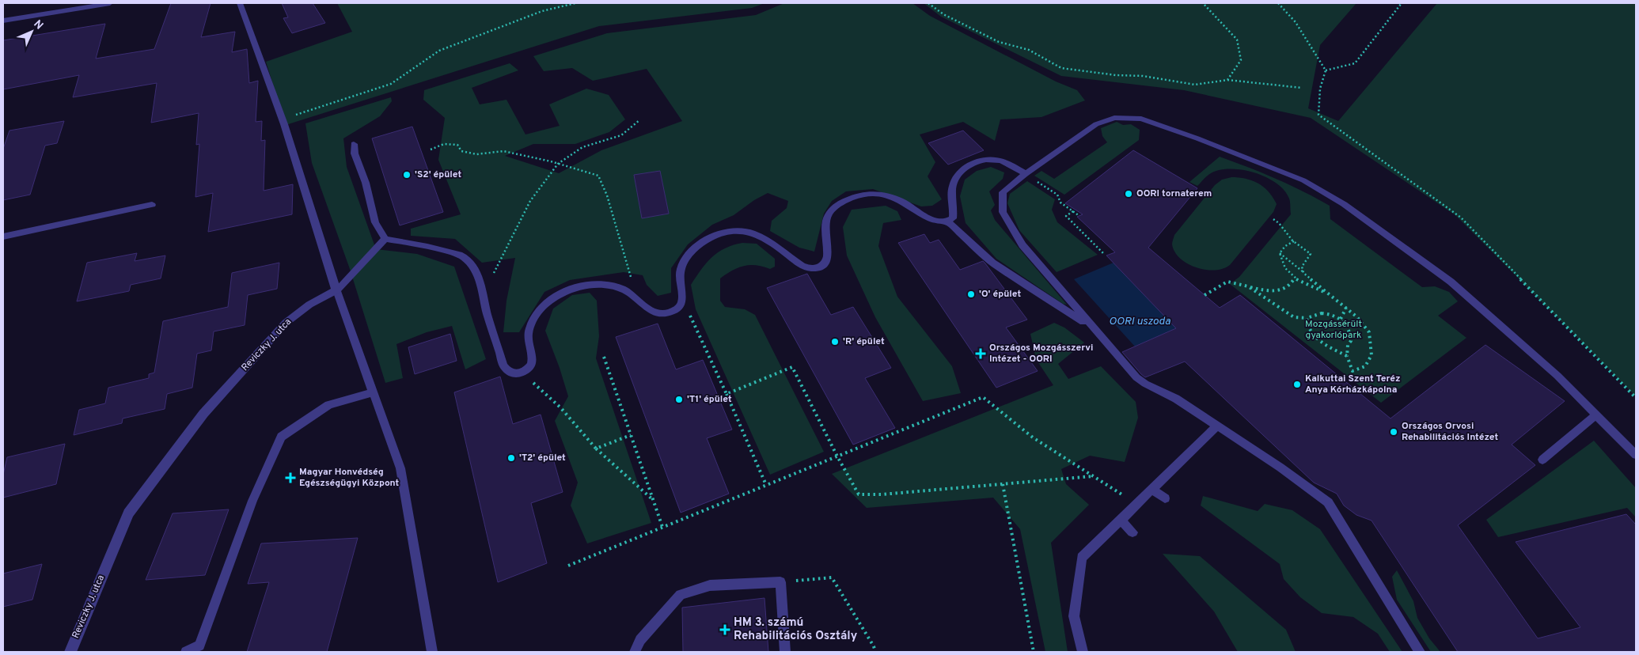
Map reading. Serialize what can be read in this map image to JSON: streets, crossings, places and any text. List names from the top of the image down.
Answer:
{
  "streets": {
    "street": ["Reviczky J. utca"]
  },
  "water": ["OORI uszoda"],
  "parks": ["Mozgássérült gyakorlópark"],
  "places": {
    "other": [
      "'S2' épület",
      "OORI tornaterem",
      "'O' épület",
      "'R' épület",
      "Kalkuttai Szent Teréz Anya Kórházkápolna",
      "'T1' épület",
      "Országos Orvosi Rehabilitációs Intézet",
      "'T2' épület"
    ],
    "health": ["Országos Mozgásszervi Intézet - OORI", "Magyar Honvédség Egészségügyi Központ", "HM 3. számú Rehabilitációs Osztály"]
  },
  "north": "top right"
}
